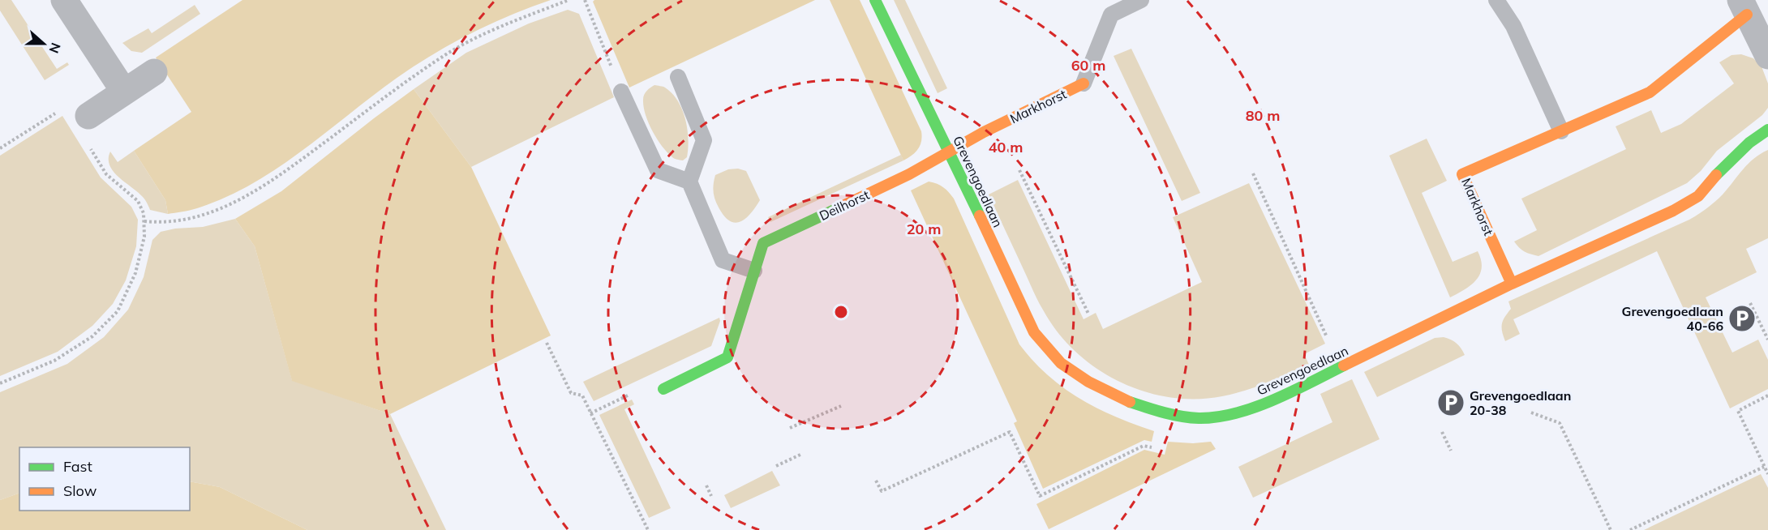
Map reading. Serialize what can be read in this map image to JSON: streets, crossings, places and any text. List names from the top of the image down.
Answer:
{
  "streets": {
    "street": ["Markhorst", "Grevengoedlaan", "Deilhorst"]
  },
  "crossings": [
    ["Markhorst", "Grevengoedlaan"],
    ["Markhorst", "Deilhorst"],
    ["Grevengoedlaan", "Deilhorst"]
  ],
  "places": {
    "parking": ["Grevengoedlaan 40-66", "Grevengoedlaan 20-38"]
  },
  "legend": ["Fast", "Slow"],
  "north": "right",
  "rings": [
    "60 m",
    "80 m",
    "40 m",
    "20 m"
  ]
}
